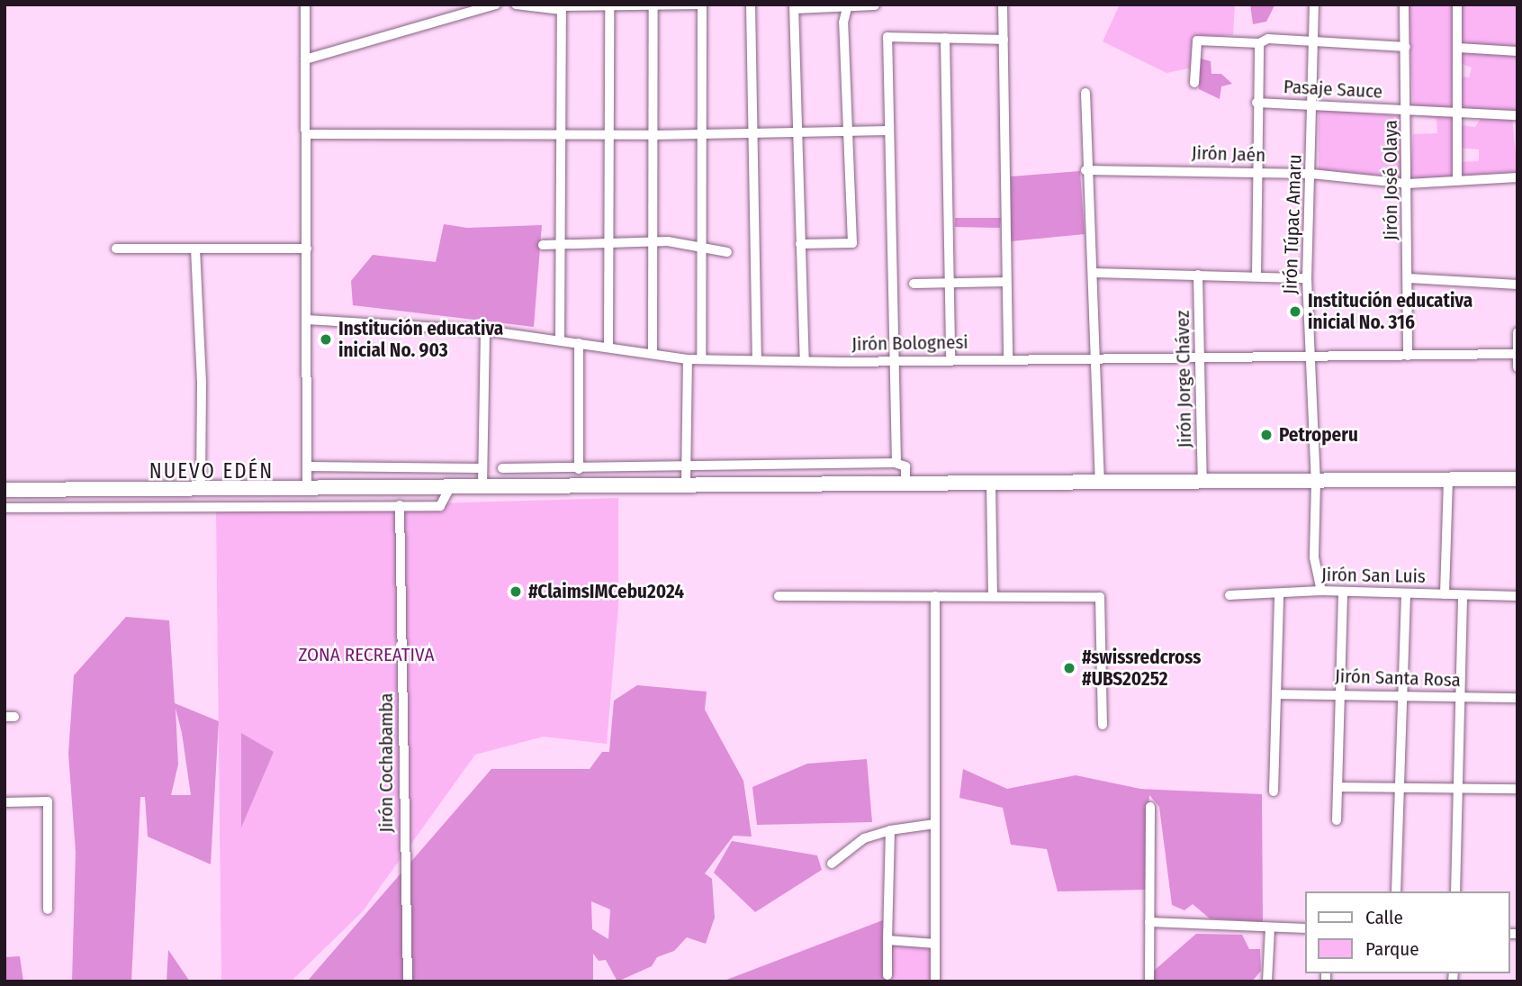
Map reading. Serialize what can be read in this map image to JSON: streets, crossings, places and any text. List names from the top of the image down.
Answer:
{
  "streets": {
    "street": [
      "Pasaje Sauce",
      "Jirón Jaén",
      "Jirón José Olaya",
      "Jirón Túpac Amaru",
      "Jirón Bolognesi",
      "Jirón Jorge Chávez",
      "Jirón San Luis",
      "Jirón Santa Rosa",
      "Jirón Cochabamba"
    ]
  },
  "crossings": [
    ["Pasaje Sauce", "Jirón José Olaya"],
    ["Pasaje Sauce", "Jirón Túpac Amaru"],
    ["Jirón Jaén", "Jirón José Olaya"],
    ["Jirón Jaén", "Jirón Túpac Amaru"],
    ["Jirón José Olaya", "Jirón Bolognesi"],
    ["Jirón Túpac Amaru", "Jirón Bolognesi"],
    ["Jirón Túpac Amaru", "Jirón San Luis"],
    ["Jirón Bolognesi", "Jirón Jorge Chávez"]
  ],
  "districts": ["NUEVO EDÉN"],
  "parks": ["ZONA RECREATIVA"],
  "places": [
    "Institución educativa inicial No. 316",
    "Institución educativa inicial No. 903",
    "Petroperu",
    "#ClaimsIMCebu2024",
    "#swissredcross #UBS20252"
  ],
  "legend": ["Calle", "Parque"]
}
